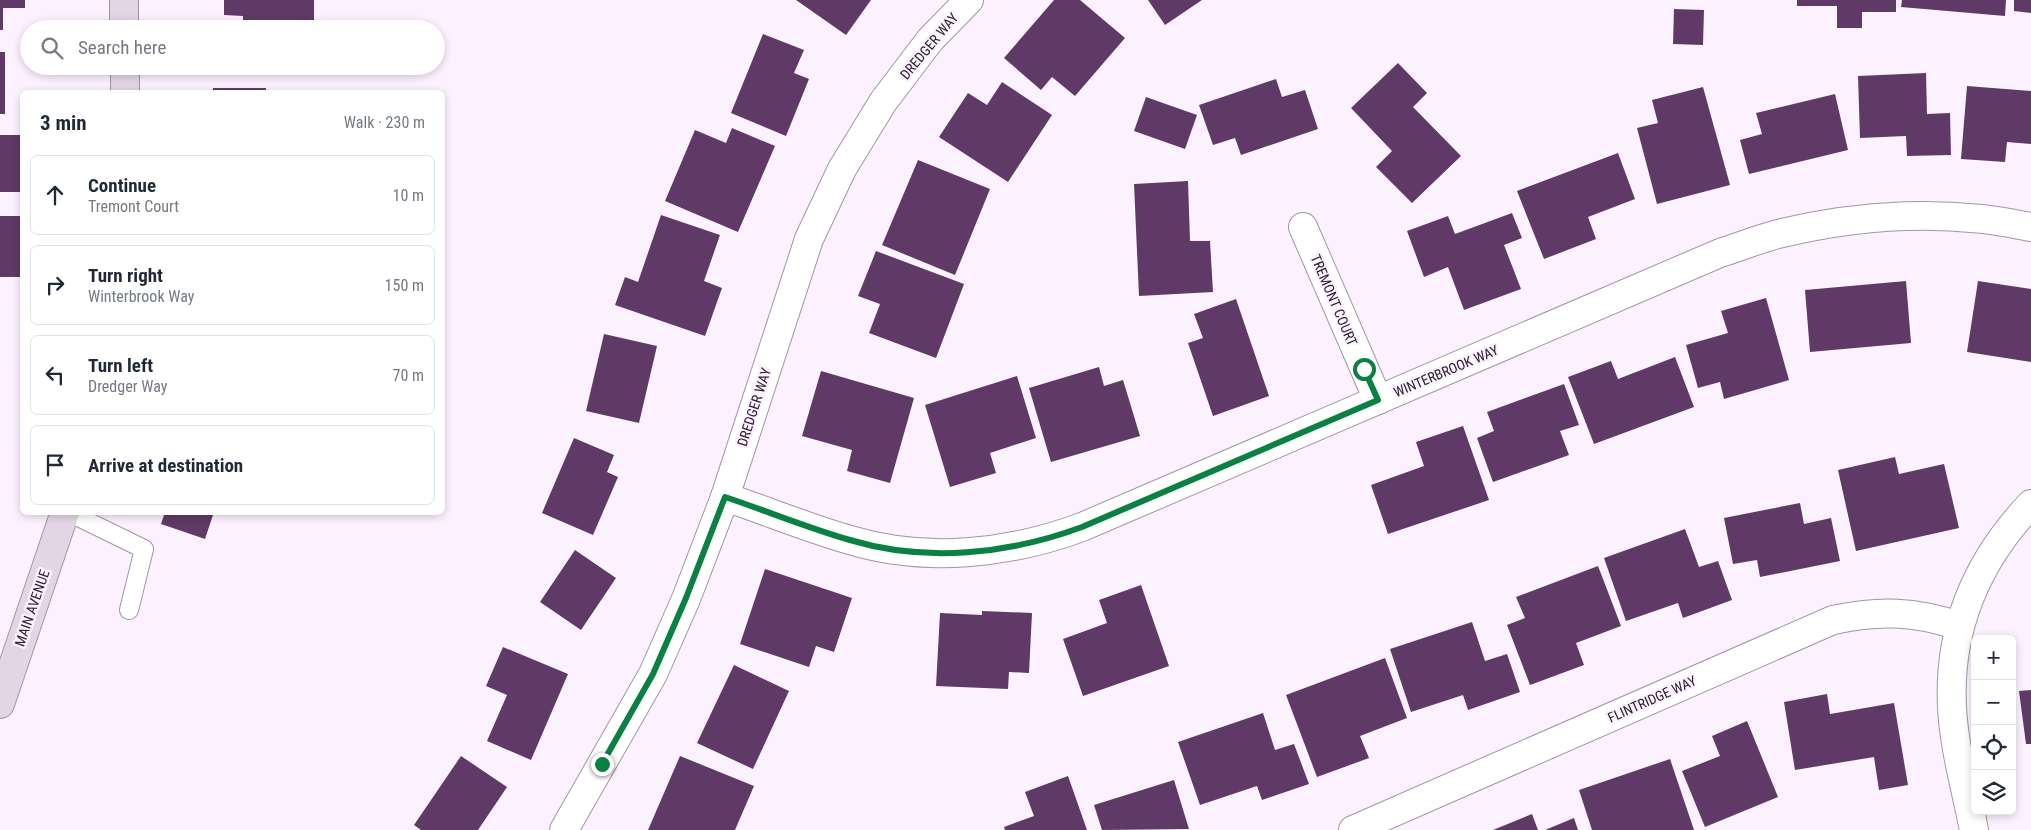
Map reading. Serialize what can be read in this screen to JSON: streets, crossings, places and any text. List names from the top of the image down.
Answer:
{
  "streets": {
    "street": [
      "DREDGER WAY",
      "TREMONT COURT",
      "WINTERBROOK WAY",
      "MAIN AVENUE",
      "FLINTRIDGE WAY"
    ]
  },
  "crossings": [
    ["DREDGER WAY", "WINTERBROOK WAY"],
    ["TREMONT COURT", "WINTERBROOK WAY"]
  ],
  "page": {
    "search": "Search here",
    "heading": ["3 min", "Walk · 230 m"],
    "list": [
      ["Continue", "Tremont Court", "10 m"],
      ["Turn right", "Winterbrook Way", "150 m"],
      ["Turn left", "Dredger Way", "70 m"],
      "Arrive at destination"
    ],
    "map_buttons": ["+", "−"]
  }
}
